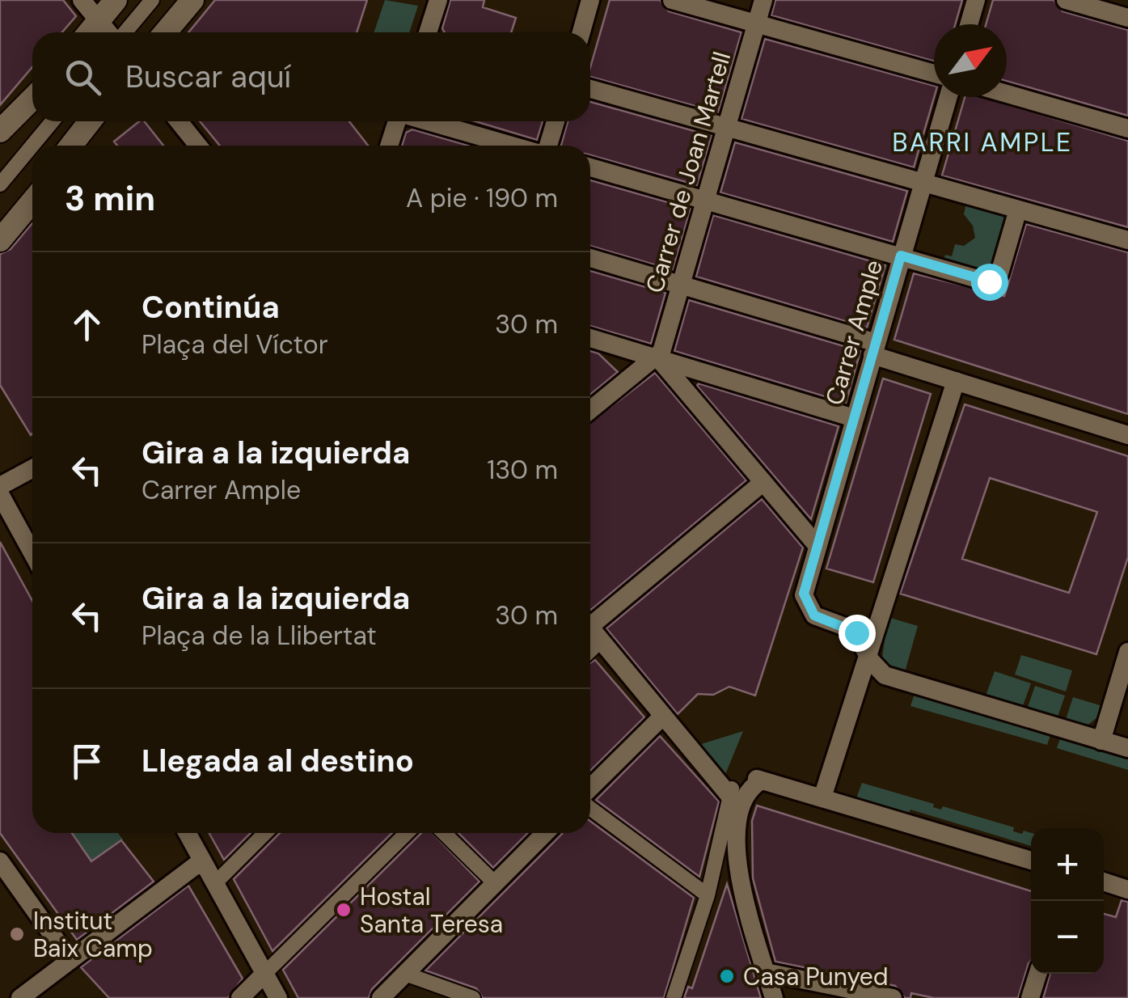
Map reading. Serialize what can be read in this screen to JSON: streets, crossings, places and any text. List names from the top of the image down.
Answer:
{
  "streets": {
    "street": ["Carrer de Joan Martell", "Carrer Ample"]
  },
  "districts": ["BARRI AMPLE"],
  "places": ["Hostal Santa Teresa", "Institut Baix Camp", "Casa Punyed"],
  "north": "top right",
  "page": {
    "search": "Buscar aquí",
    "heading": ["3 min", "A pie · 190 m"],
    "list": [
      ["Continúa", "Plaça del Víctor", "30 m"],
      ["Gira a la izquierda", "Carrer Ample", "130 m"],
      ["Gira a la izquierda", "Plaça de la Llibertat", "30 m"],
      "Llegada al destino"
    ],
    "map_buttons": ["+", "−"]
  }
}
